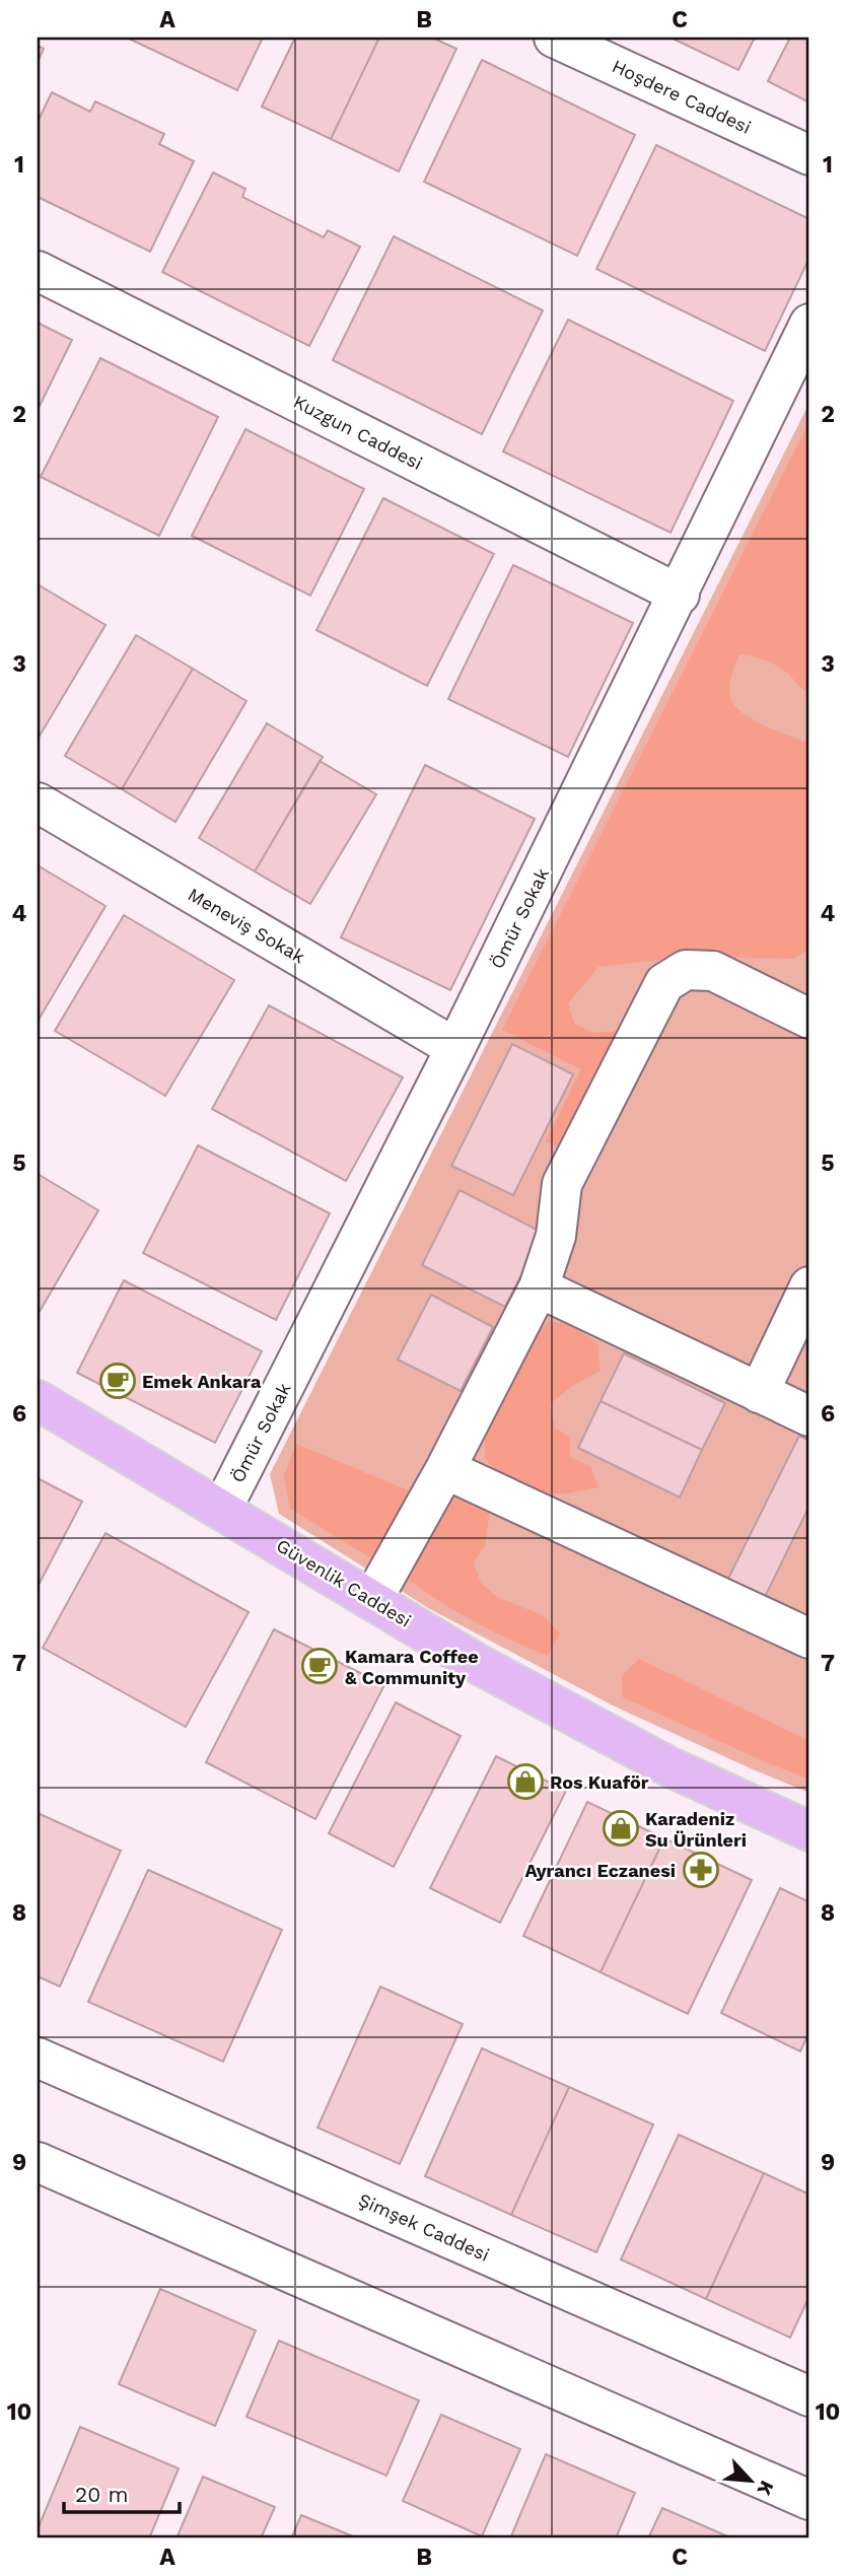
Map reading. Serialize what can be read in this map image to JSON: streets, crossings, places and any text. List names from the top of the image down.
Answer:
{
  "streets": {
    "main road": ["Güvenlik Caddesi"],
    "street": [
      "Hoşdere Caddesi",
      "Kuzgun Caddesi",
      "Ömür Sokak",
      "Meneviş Sokak",
      "Şimşek Caddesi"
    ]
  },
  "crossings": [
    ["Kuzgun Caddesi", "Ömür Sokak"],
    ["Ömür Sokak", "Meneviş Sokak"],
    ["Ömür Sokak", "Güvenlik Caddesi"]
  ],
  "places": {
    "cafe": ["Emek Ankara", "Kamara Coffee & Community"],
    "shop": ["Ros Kuaför", "Karadeniz Su Ürünleri"],
    "pharmacy": ["Ayrancı Eczanesi"]
  },
  "scale_bar": "20 m",
  "north": "bottom right",
  "grid": {
    "columns": ["A", "B", "C"],
    "rows": [
      "1",
      "2",
      "3",
      "4",
      "5",
      "6",
      "7",
      "8",
      "9",
      "10"
    ]
  }
}
